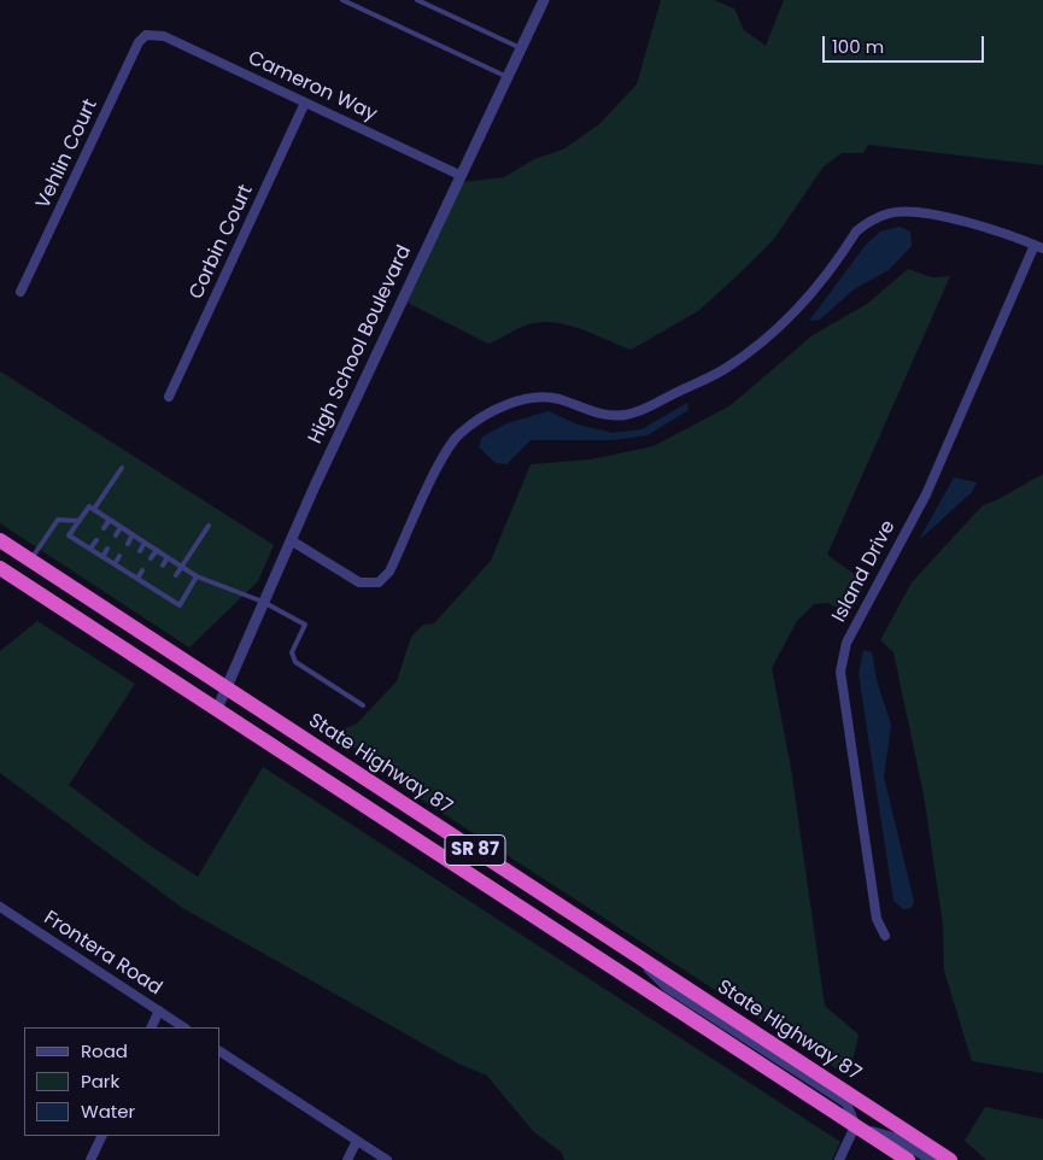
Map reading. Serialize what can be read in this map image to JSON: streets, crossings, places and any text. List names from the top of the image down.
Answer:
{
  "streets": {
    "highway": ["State Highway 87", "SR 87"],
    "street": [
      "Cameron Way",
      "Vehlin Court",
      "Corbin Court",
      "High School Boulevard",
      "Island Drive",
      "Frontera Road"
    ]
  },
  "crossings": [
    ["Cameron Way", "Vehlin Court"],
    ["Cameron Way", "Corbin Court"],
    ["Cameron Way", "High School Boulevard"],
    ["High School Boulevard", "State Highway 87"],
    ["High School Boulevard", "SR 87"]
  ],
  "legend": ["Road", "Park", "Water"],
  "scale_bar": "100 m"
}
